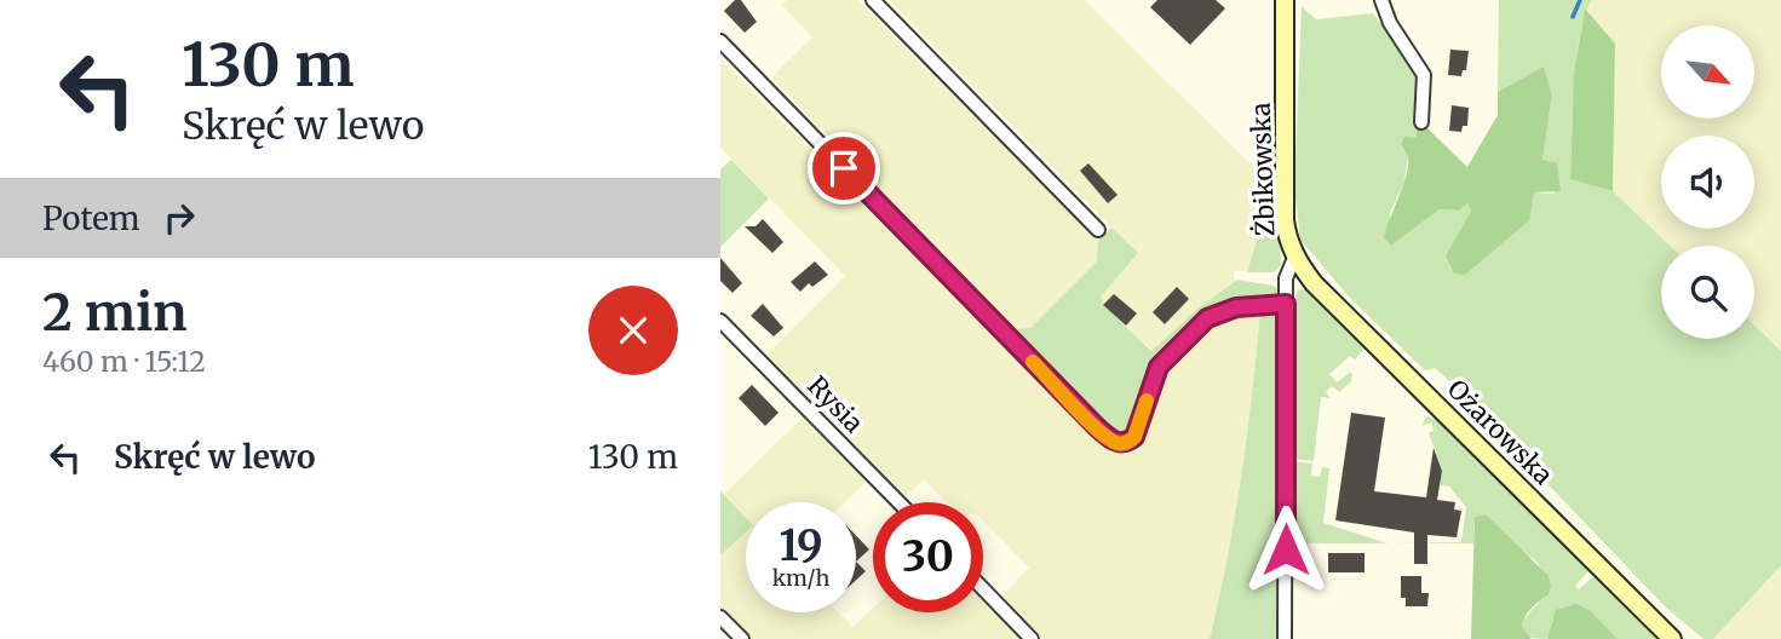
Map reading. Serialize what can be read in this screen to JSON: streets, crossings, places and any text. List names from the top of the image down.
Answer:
{
  "streets": {
    "main road": ["Żbikowska", "Ożarowska"],
    "street": ["Rysia"]
  },
  "crossings": [
    ["Żbikowska", "Ożarowska"]
  ],
  "north": "bottom right",
  "page": {
    "turn": ["130 m", "Skręć w lewo"],
    "then": "Potem",
    "heading": ["2 min", "460 m · 15:12"],
    "list": [
      {
        "name": "Skręć w lewo",
        "value": "130 m"
      }
    ],
    "speed": "19 km/h",
    "limit": "30"
  }
}
